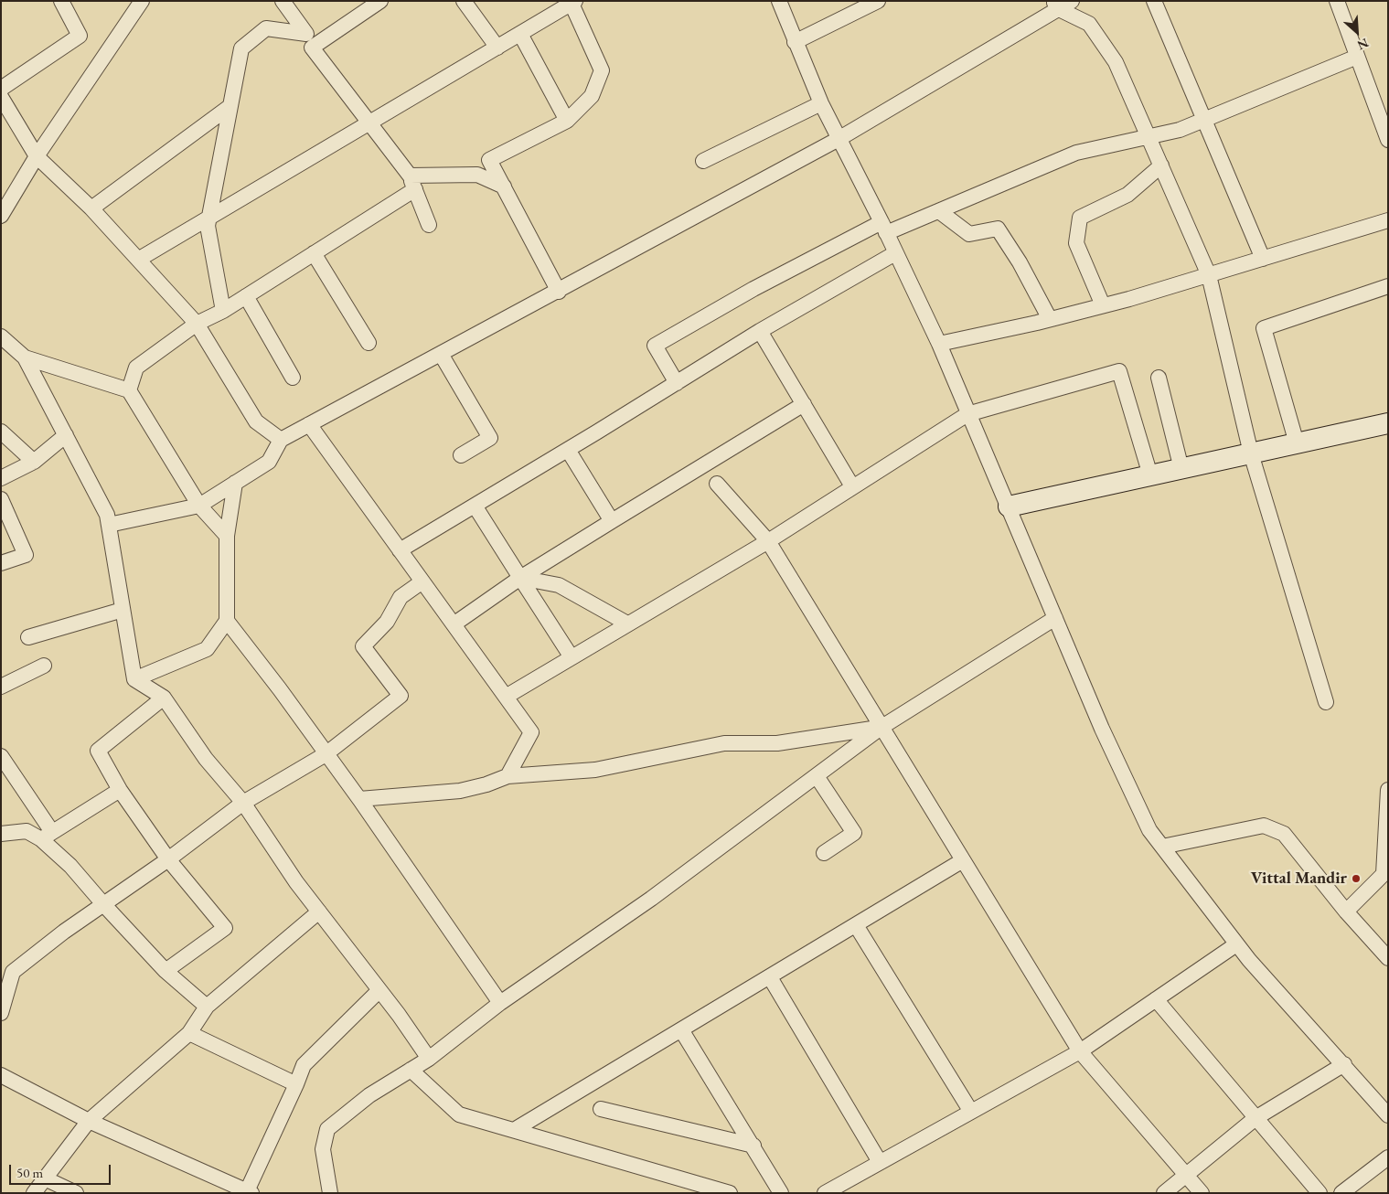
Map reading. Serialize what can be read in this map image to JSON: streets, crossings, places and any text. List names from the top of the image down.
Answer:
{
  "places": ["Vittal Mandir"],
  "scale_bar": "50 m",
  "north": "bottom right"
}
